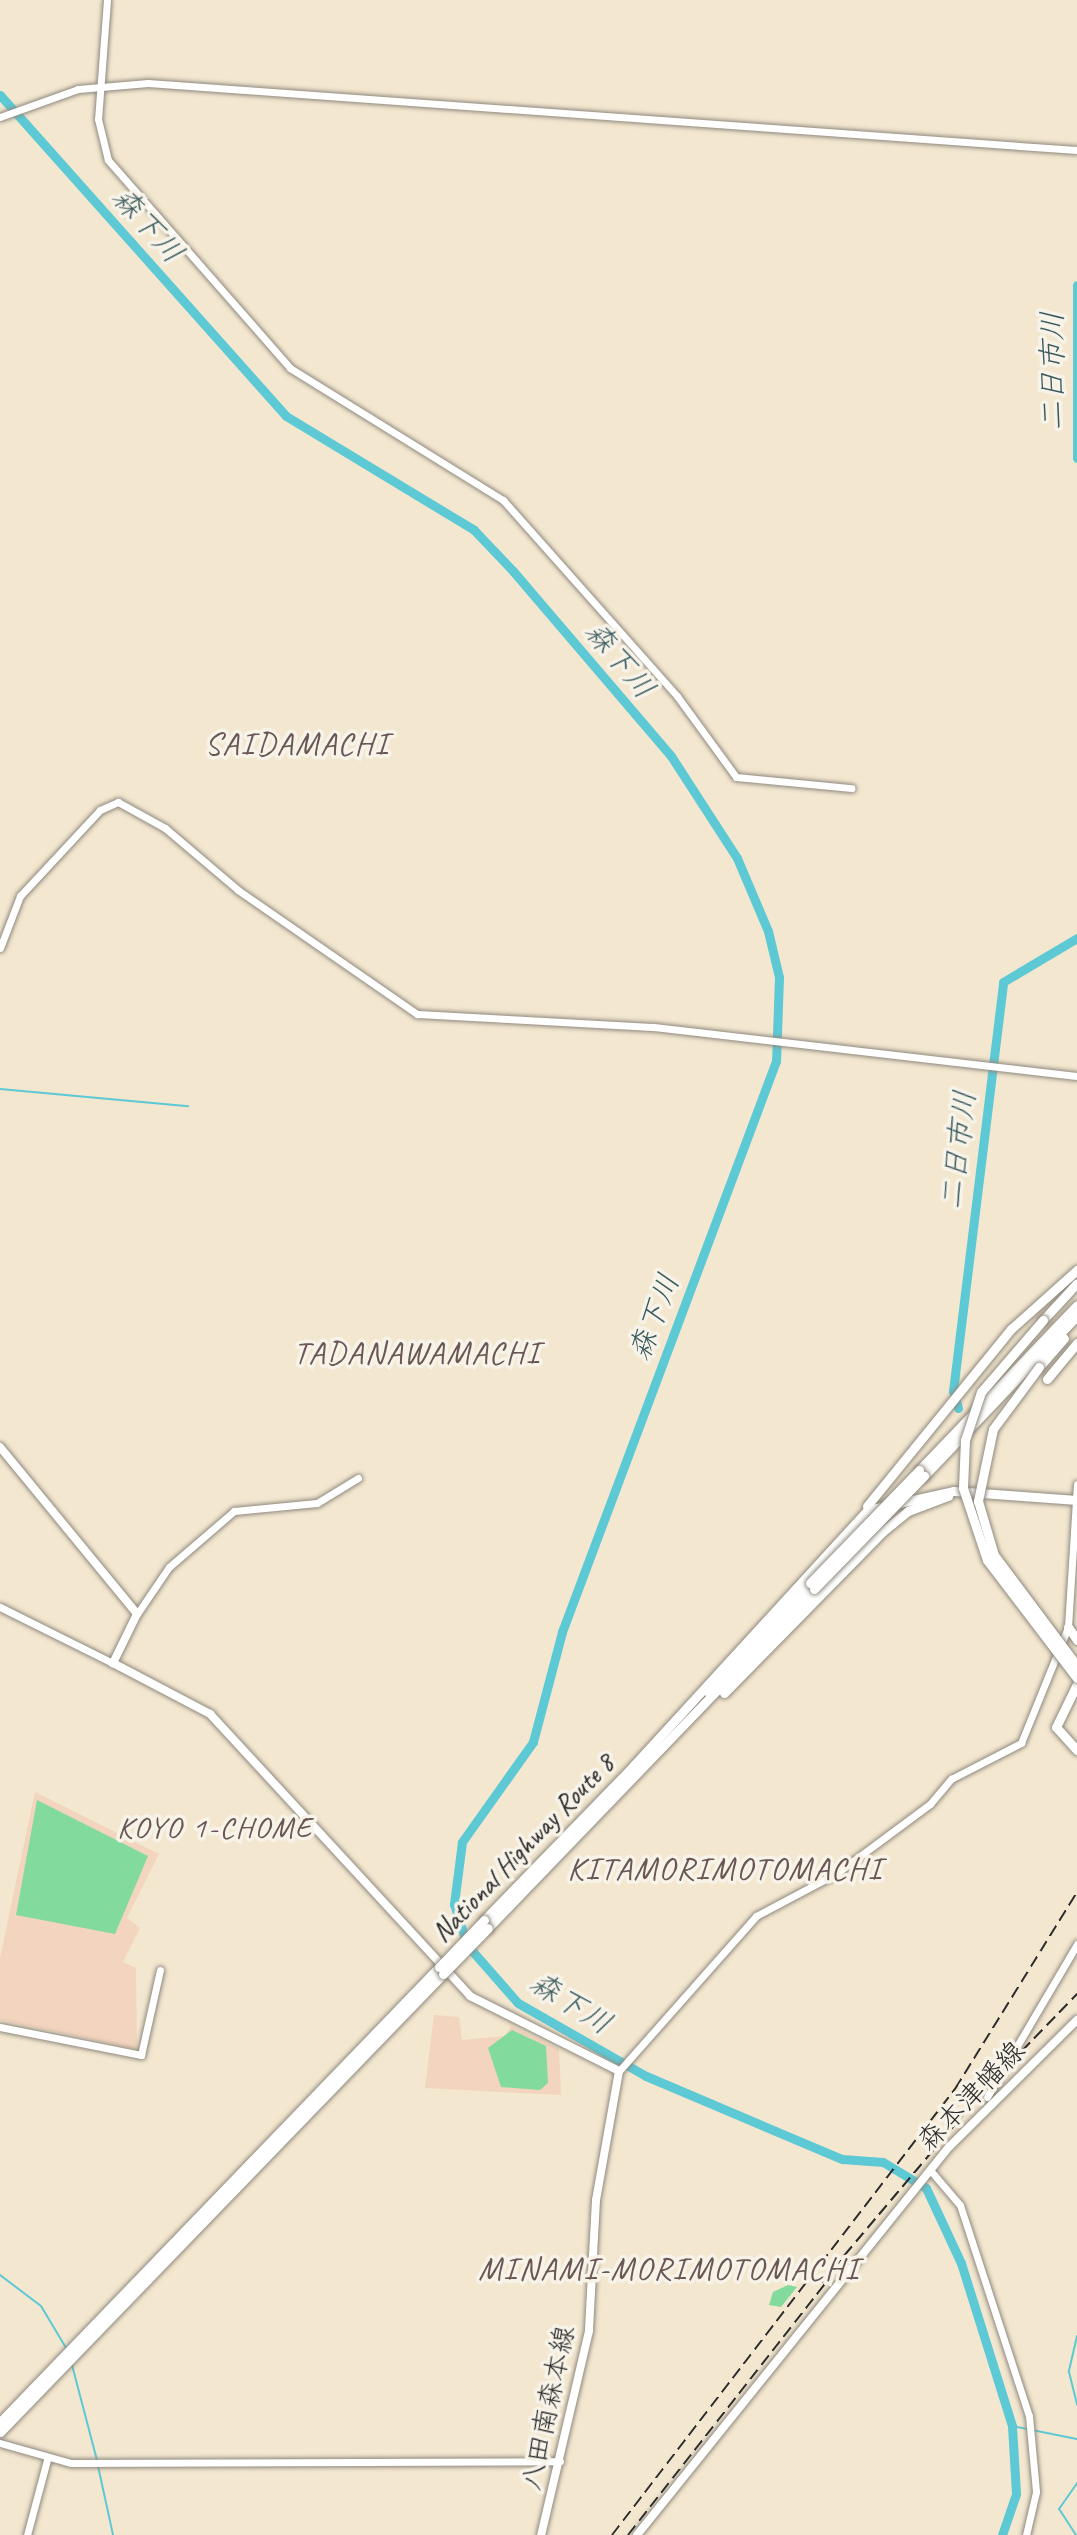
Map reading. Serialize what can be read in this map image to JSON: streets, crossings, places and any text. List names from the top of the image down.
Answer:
{
  "streets": {
    "highway": ["National Highway Route 8"],
    "main road": ["森本津幡線", "八田南森本線"]
  },
  "districts": [
    "SAIDAMACHI",
    "TADANAWAMACHI",
    "KOYO 1-CHOME",
    "KITAMORIMOTOMACHI",
    "MINAMI-MORIMOTOMACHI"
  ],
  "water": ["森下川", "二日市川"]
}
